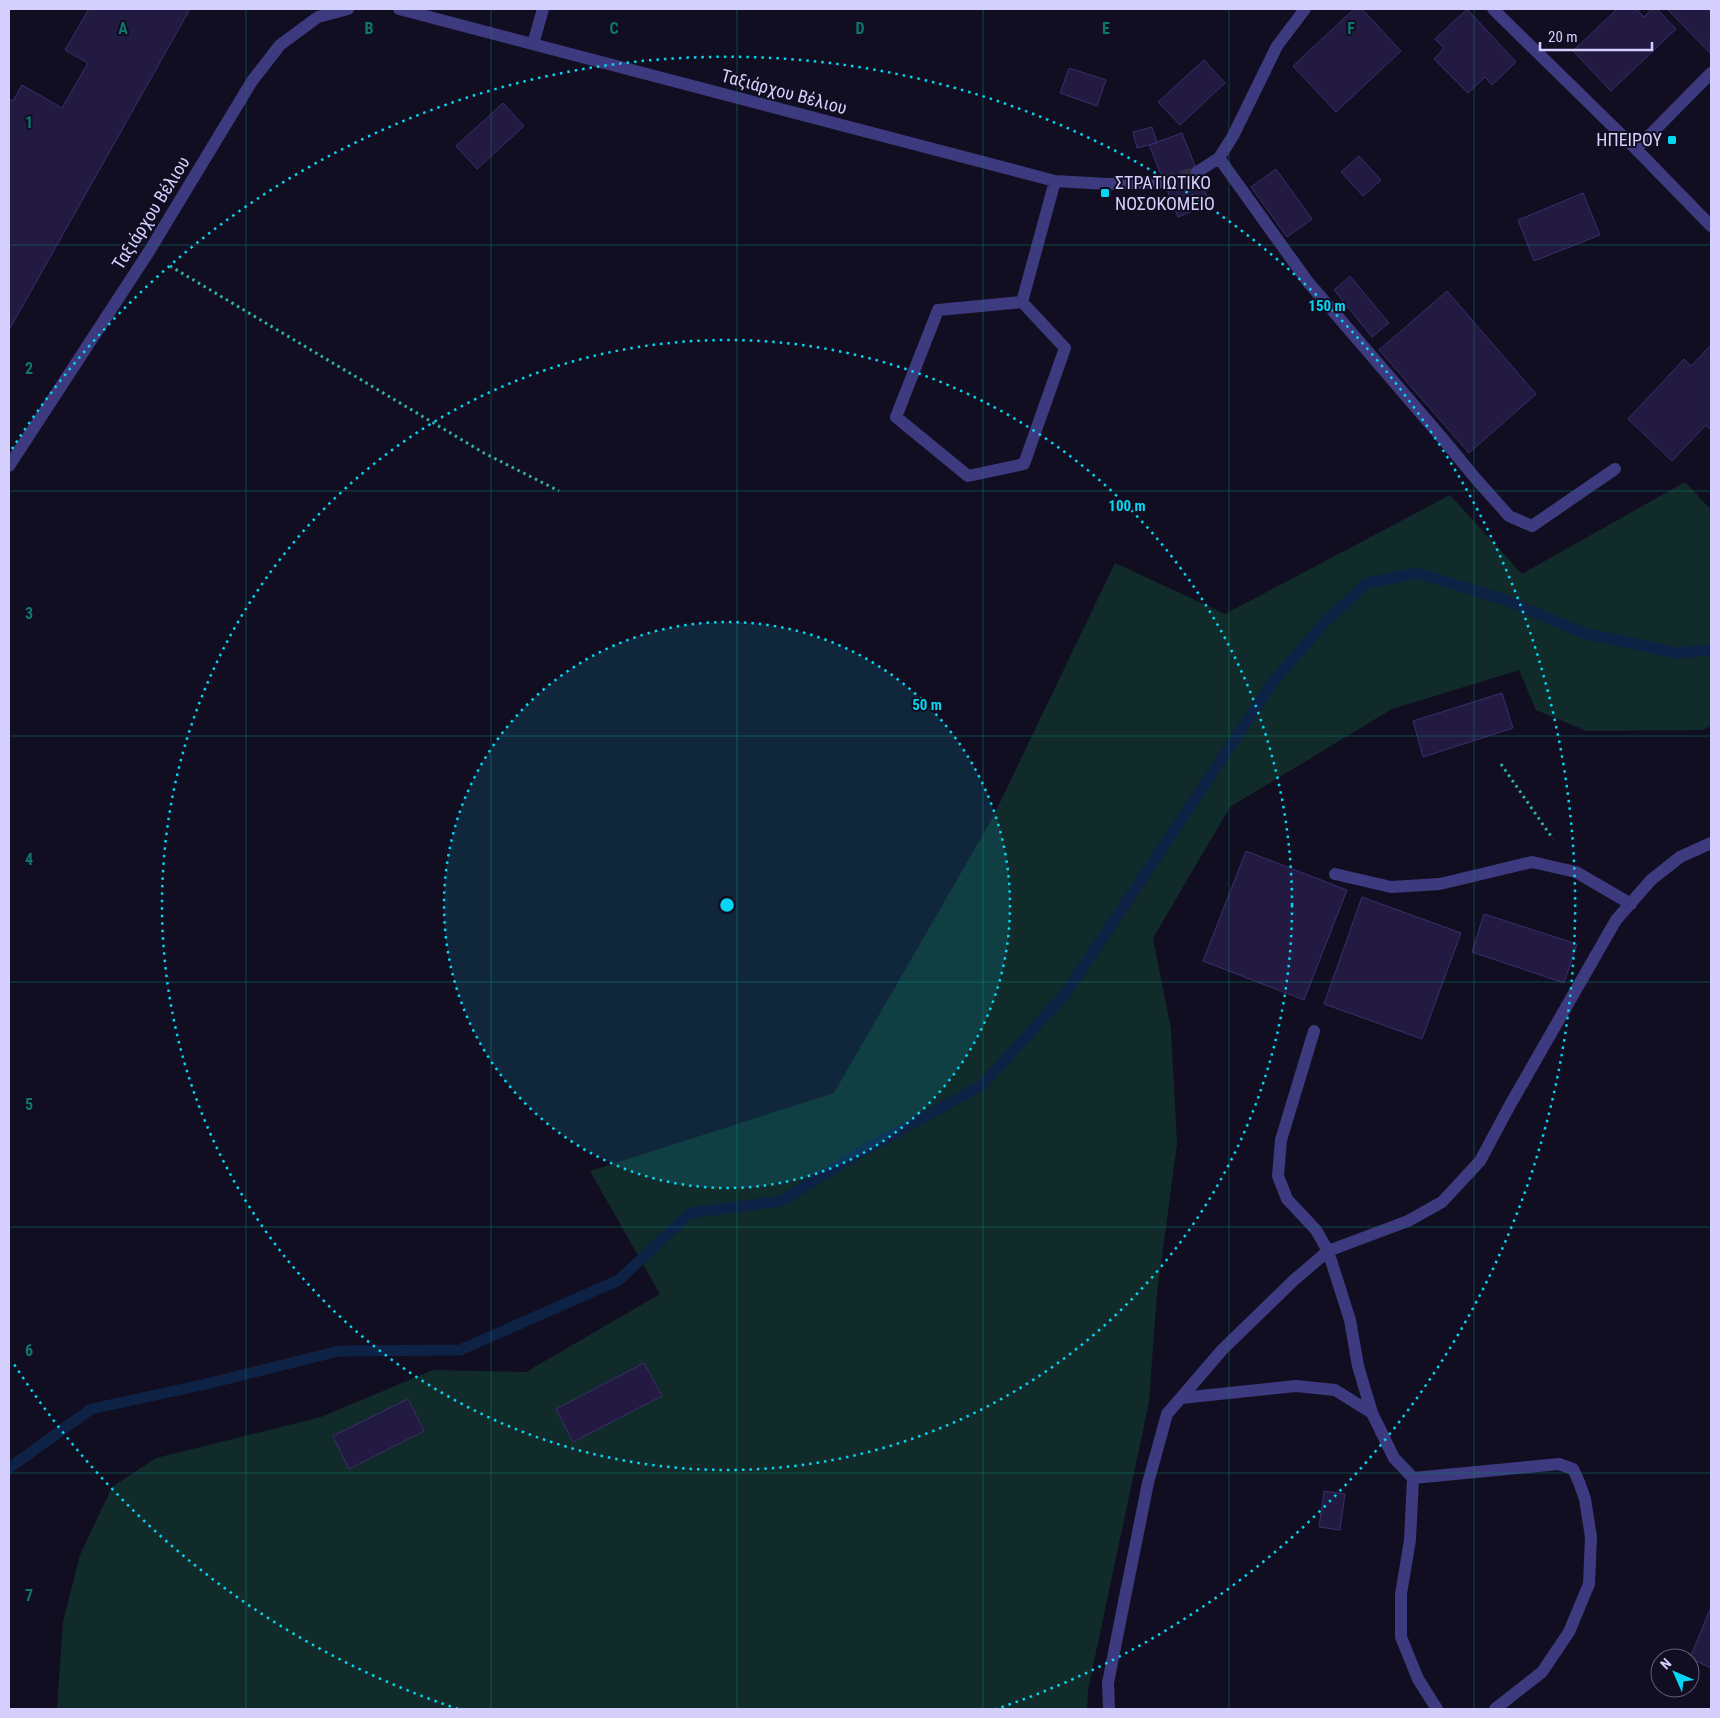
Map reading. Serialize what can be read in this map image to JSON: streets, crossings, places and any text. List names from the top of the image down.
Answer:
{
  "streets": {
    "street": ["Ταξιάρχου Βέλιου"]
  },
  "places": {
    "transit": ["ΗΠΕΙΡΟΥ", "ΣΤΡΑΤΙΩΤΙΚΟ ΝΟΣΟΚΟΜΕΙΟ"]
  },
  "scale_bar": "20 m",
  "north": "top left",
  "grid": {
    "columns": [
      "A",
      "B",
      "C",
      "D",
      "E",
      "F"
    ],
    "rows": [
      "1",
      "2",
      "3",
      "4",
      "5",
      "6",
      "7"
    ]
  },
  "rings": ["150 m", "100 m", "50 m"]
}
